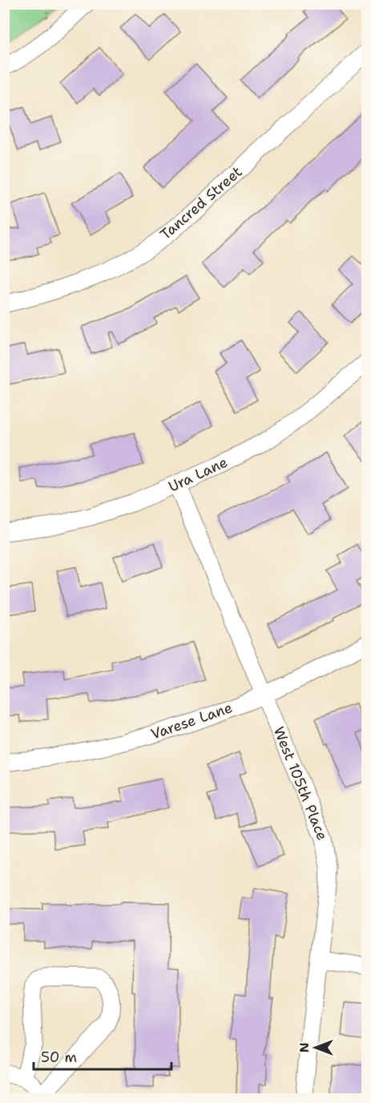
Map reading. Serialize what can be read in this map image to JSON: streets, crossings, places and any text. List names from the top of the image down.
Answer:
{
  "streets": {
    "street": [
      "Tancred Street",
      "Ura Lane",
      "Varese Lane",
      "West 105th Place"
    ]
  },
  "crossings": [
    ["Ura Lane", "West 105th Place"],
    ["Varese Lane", "West 105th Place"]
  ],
  "scale_bar": "50 m",
  "north": "left"
}
